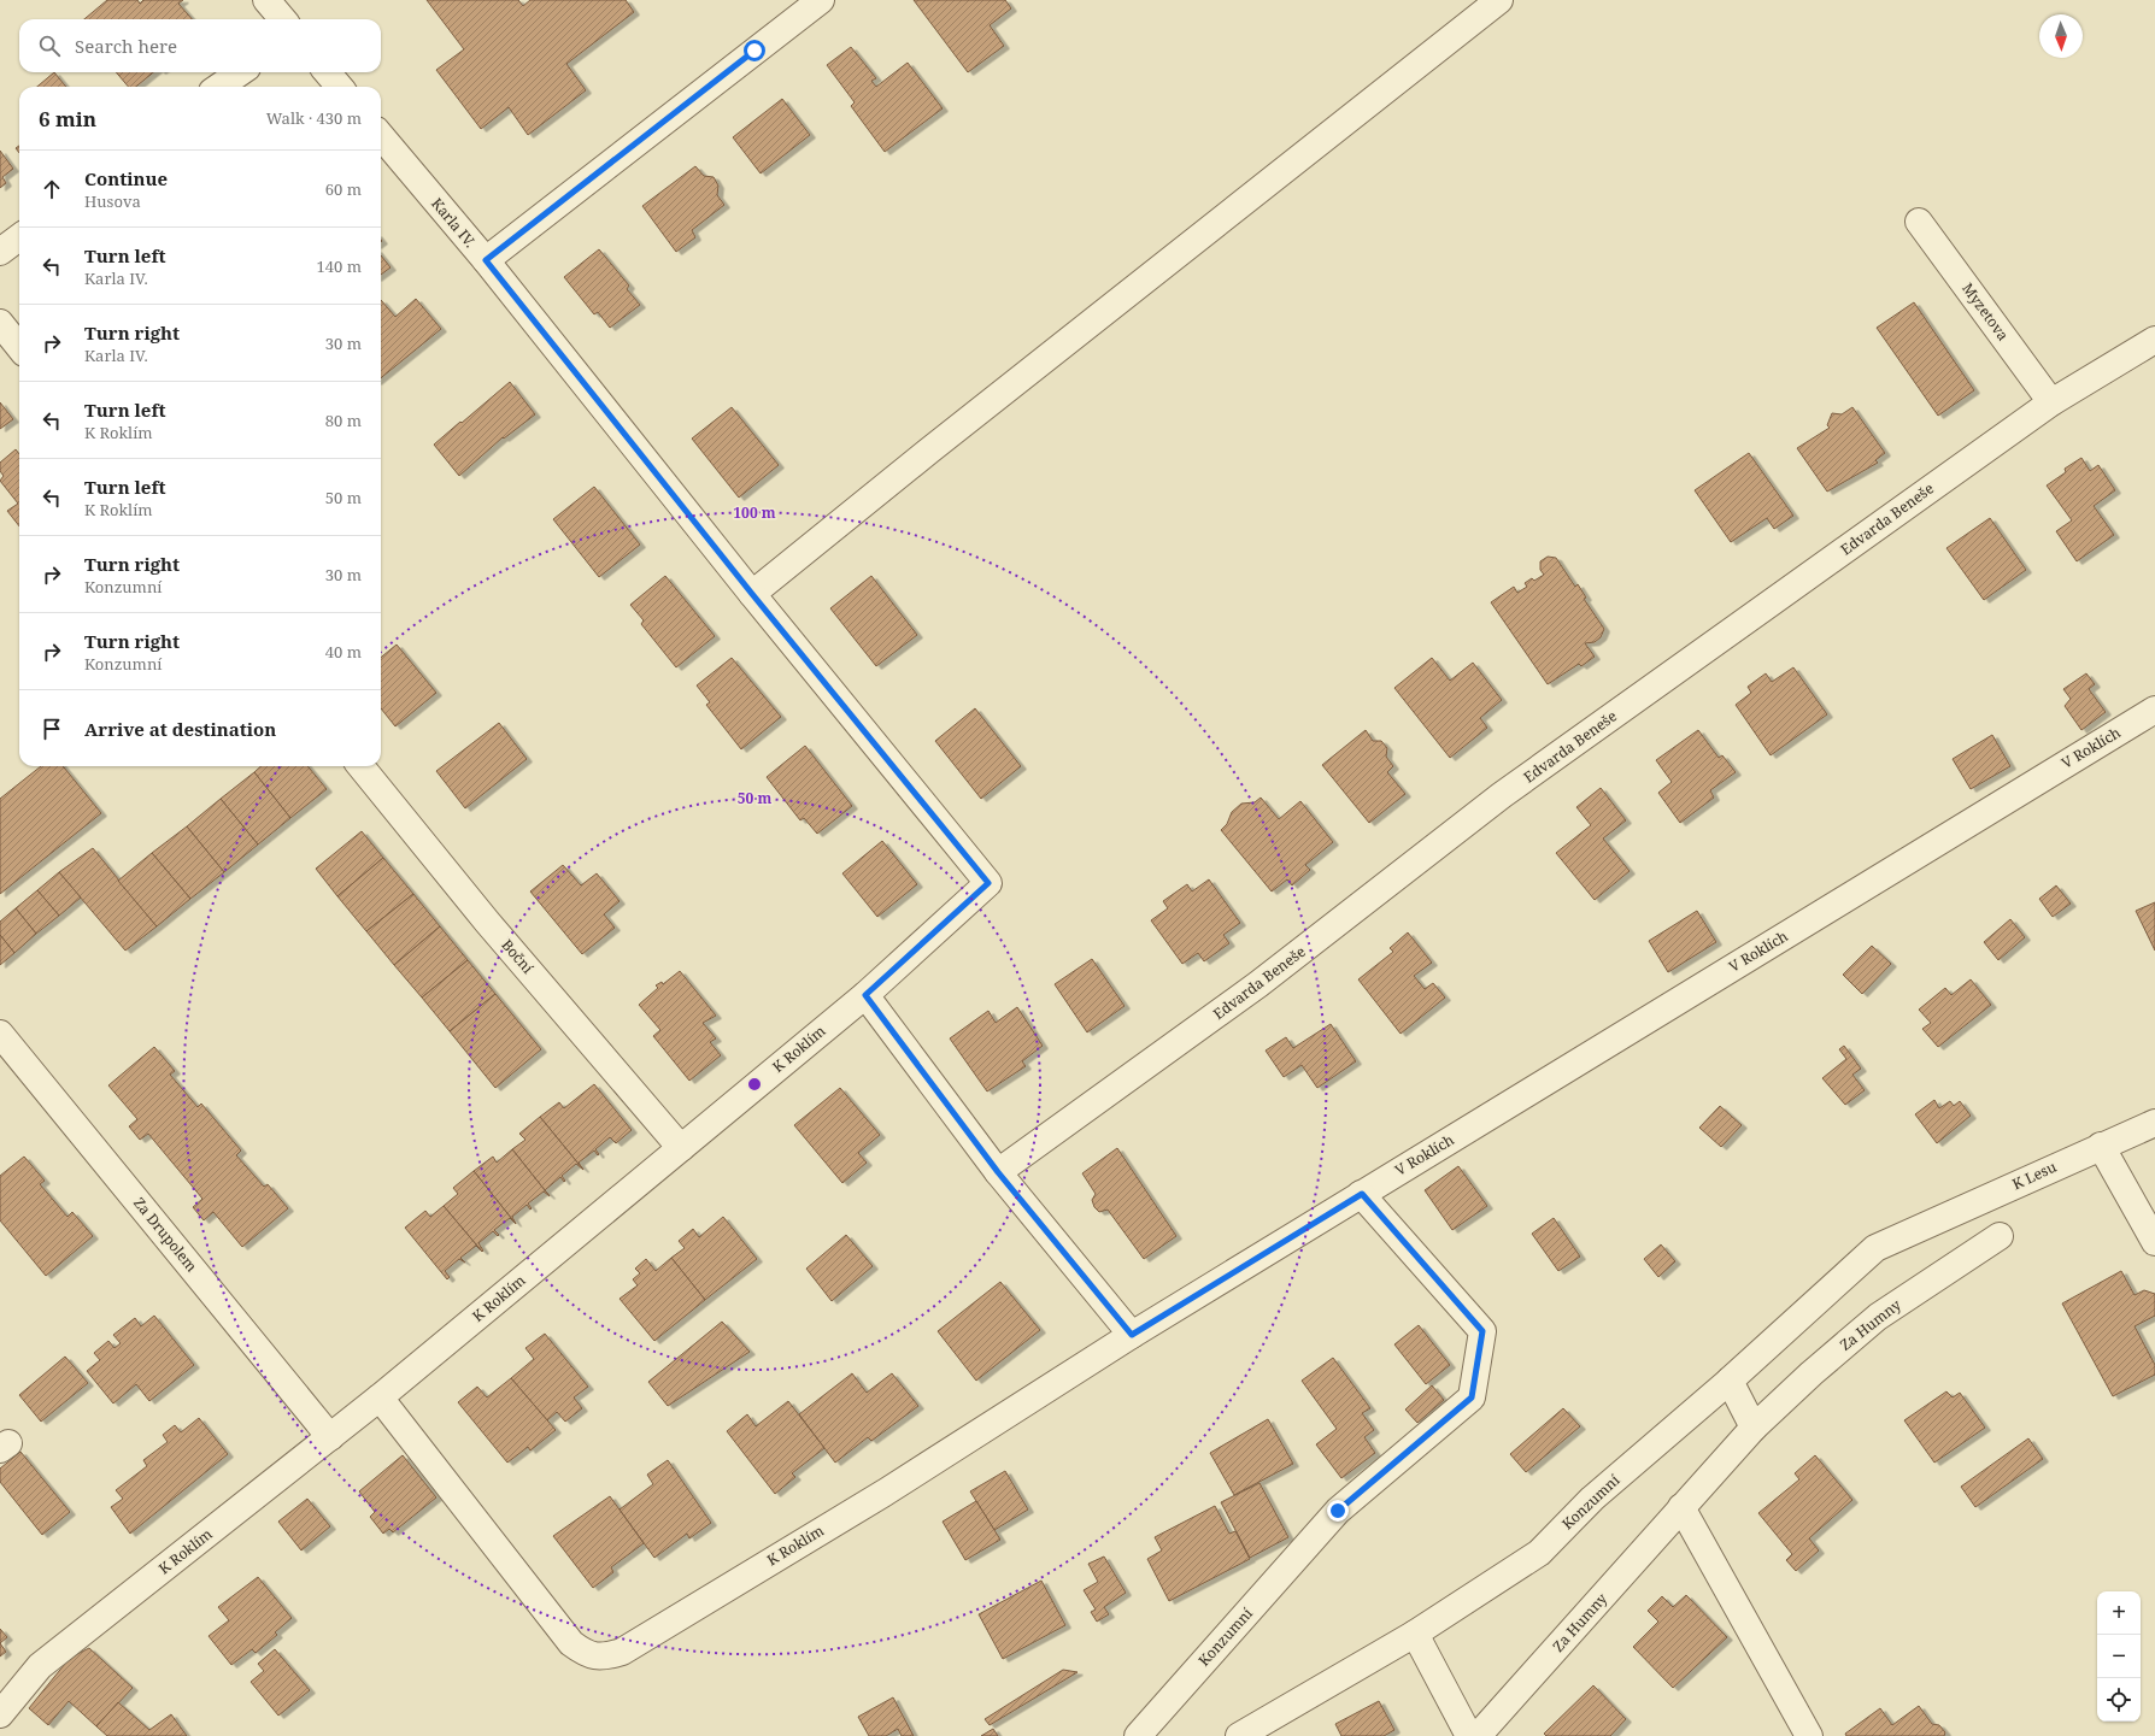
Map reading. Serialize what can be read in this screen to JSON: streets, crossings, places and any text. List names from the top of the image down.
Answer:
{
  "streets": {
    "street": [
      "Karla IV.",
      "Myzetova",
      "Edvarda Beneše",
      "V Roklích",
      "Boční",
      "K Roklím",
      "K Lesu",
      "Za Drupolem",
      "Za Humny",
      "Konzumní"
    ]
  },
  "crossings": [
    ["Karla IV.", "K Roklím"],
    ["Myzetova", "Edvarda Beneše"],
    ["V Roklích", "K Roklím"],
    ["V Roklích", "Konzumní"],
    ["Boční", "K Roklím"],
    ["K Roklím", "Za Drupolem"],
    ["K Roklím", "Konzumní"],
    ["K Lesu", "Konzumní"]
  ],
  "north": "bottom",
  "page": {
    "search": "Search here",
    "heading": ["6 min", "Walk · 430 m"],
    "list": [
      ["Continue", "Husova", "60 m"],
      ["Turn left", "Karla IV.", "140 m"],
      ["Turn right", "Karla IV.", "30 m"],
      ["Turn left", "K Roklím", "80 m"],
      ["Turn left", "K Roklím", "50 m"],
      ["Turn right", "Konzumní", "30 m"],
      ["Turn right", "Konzumní", "40 m"],
      "Arrive at destination"
    ],
    "map_buttons": ["+", "−"]
  },
  "rings": ["100 m", "50 m"]
}
